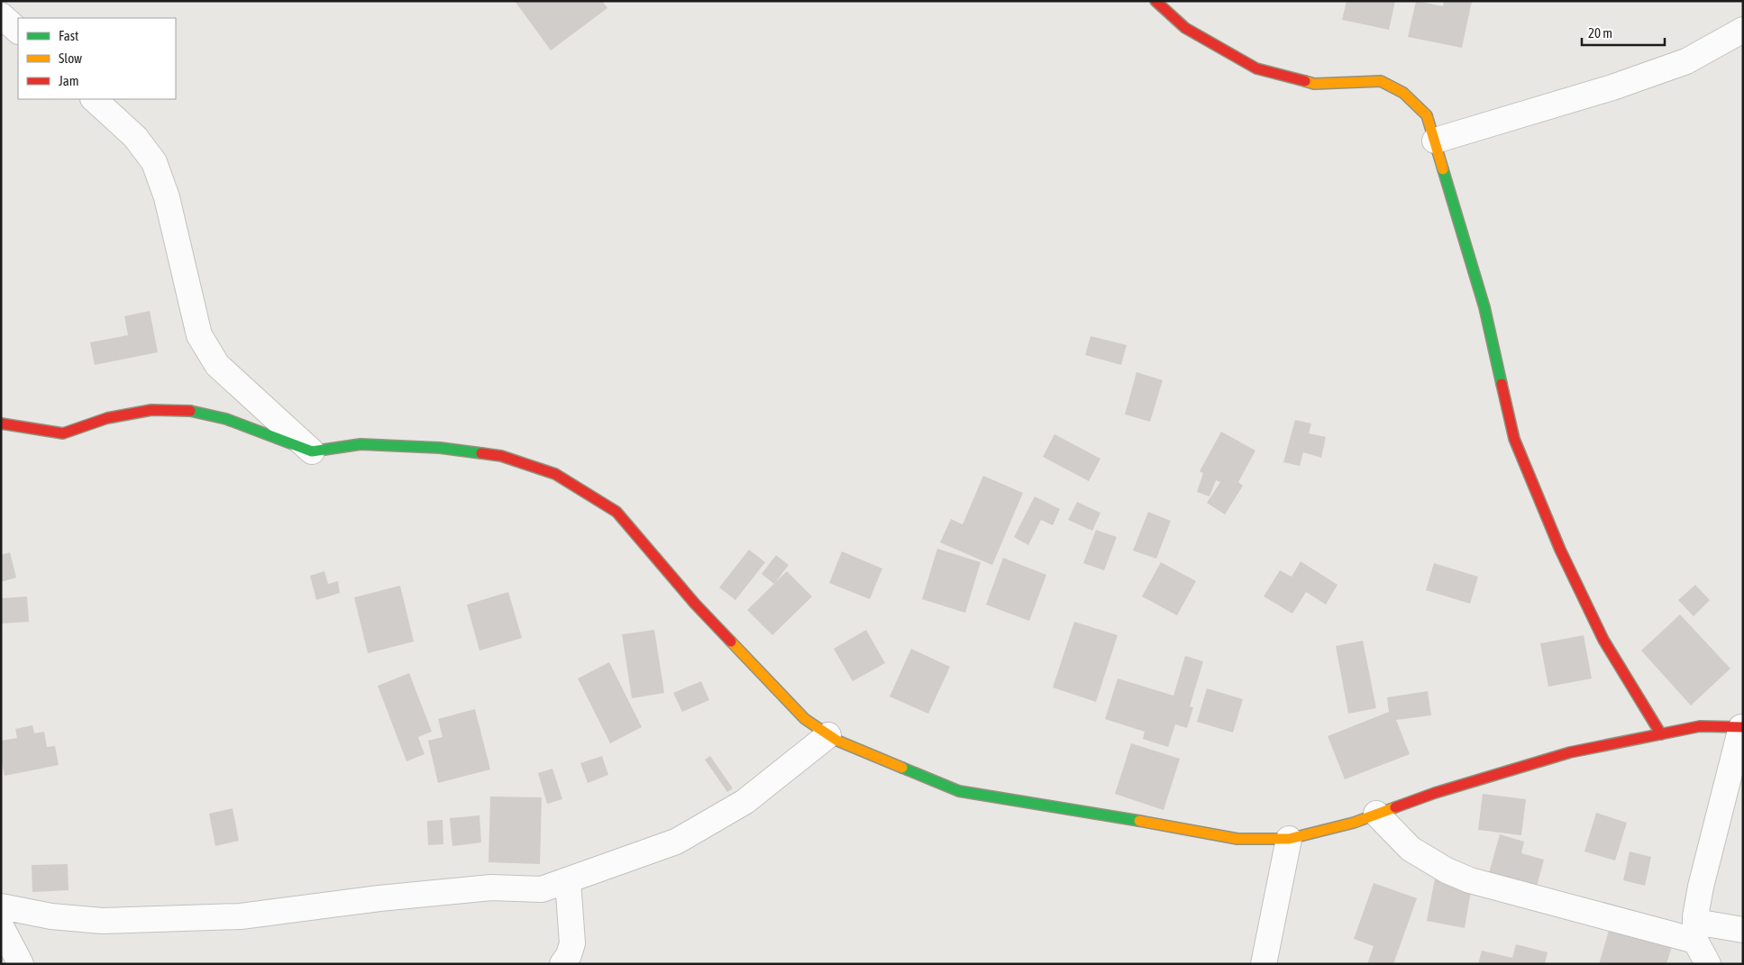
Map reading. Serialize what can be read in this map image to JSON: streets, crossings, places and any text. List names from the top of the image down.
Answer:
{
  "legend": ["Fast", "Slow", "Jam"],
  "scale_bar": "20 m"
}
